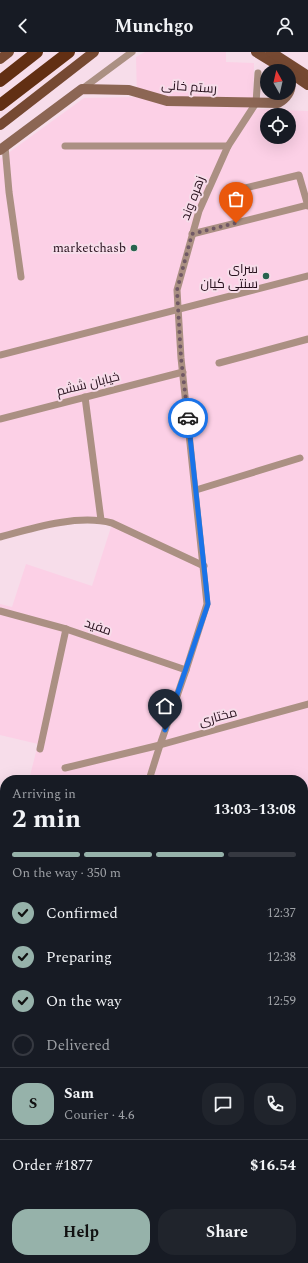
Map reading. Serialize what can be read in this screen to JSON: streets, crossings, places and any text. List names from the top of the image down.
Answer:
{
  "streets": {
    "street": [
      "رستم خانی",
      "زهره وند",
      "خیابان ششم",
      "مفید",
      "مختاری"
    ]
  },
  "crossings": [
    ["رستم خانی", "زهره وند"],
    ["زهره وند", "خیابان ششم"],
    ["زهره وند", "مفید"],
    ["زهره وند", "مختاری"]
  ],
  "places": ["marketchasb", "سرای سنتی کیان"],
  "north": "top",
  "page": {
    "header": "Munchgo",
    "heading": ["2 min", "Arriving in", "13:03–13:08"],
    "panel": [
      "Sam",
      "Courier · 4.6",
      "Order #1877",
      "$16.54"
    ],
    "bar": "On the way · 350 m",
    "list": [
      ["Confirmed", "12:37"],
      ["Preparing", "12:38"],
      ["On the way", "12:59"],
      "Delivered"
    ],
    "round": "S",
    "buttons": ["Help", "Share"]
  }
}
